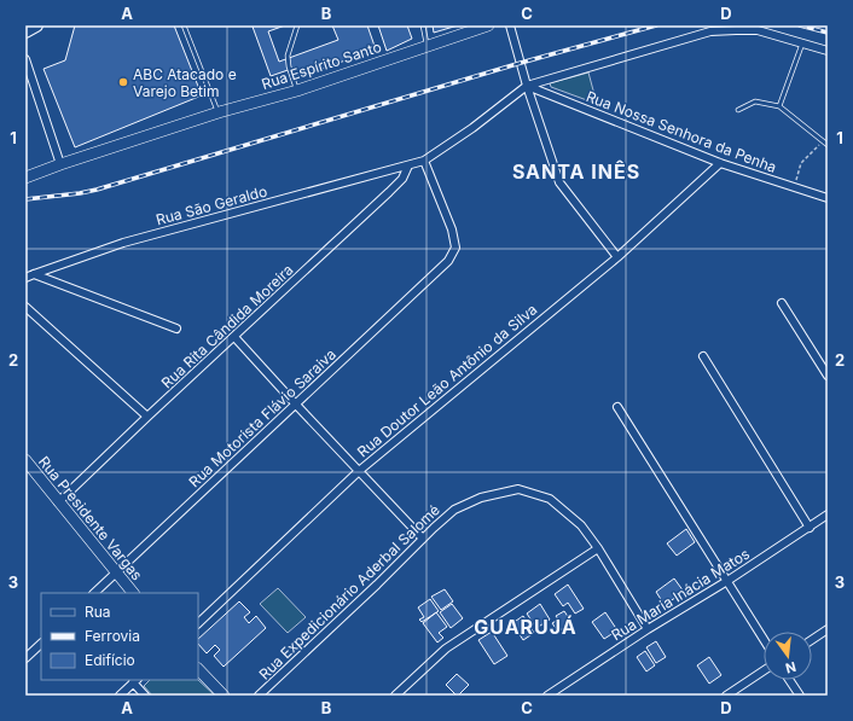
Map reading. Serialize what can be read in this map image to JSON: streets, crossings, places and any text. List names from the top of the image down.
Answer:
{
  "streets": {
    "street": [
      "Rua Espírito Santo",
      "Rua Nossa Senhora da Penha",
      "Rua São Geraldo",
      "Rua Rita Cândida Moreira",
      "Rua Doutor Leão Antônio da Silva",
      "Rua Motorista Flávio Saraiva",
      "Rua Presidente Vargas",
      "Rua Expedicionário Aderbal Salomé",
      "Rua Maria Inácia Matos"
    ]
  },
  "crossings": [
    ["Rua Nossa Senhora da Penha", "Rua São Geraldo"],
    ["Rua Nossa Senhora da Penha", "Rua Doutor Leão Antônio da Silva"],
    ["Rua São Geraldo", "Rua Rita Cândida Moreira"],
    ["Rua São Geraldo", "Rua Motorista Flávio Saraiva"],
    ["Rua Rita Cândida Moreira", "Rua Presidente Vargas"],
    ["Rua Motorista Flávio Saraiva", "Rua Presidente Vargas"],
    ["Rua Expedicionário Aderbal Salomé", "Rua Maria Inácia Matos"]
  ],
  "districts": ["SANTA INÊS", "GUARUJÁ"],
  "places": ["ABC Atacado e Varejo Betim"],
  "legend": ["Rua", "Ferrovia", "Edifício"],
  "north": "bottom",
  "grid": {
    "columns": [
      "A",
      "B",
      "C",
      "D"
    ],
    "rows": ["1", "2", "3"]
  }
}
